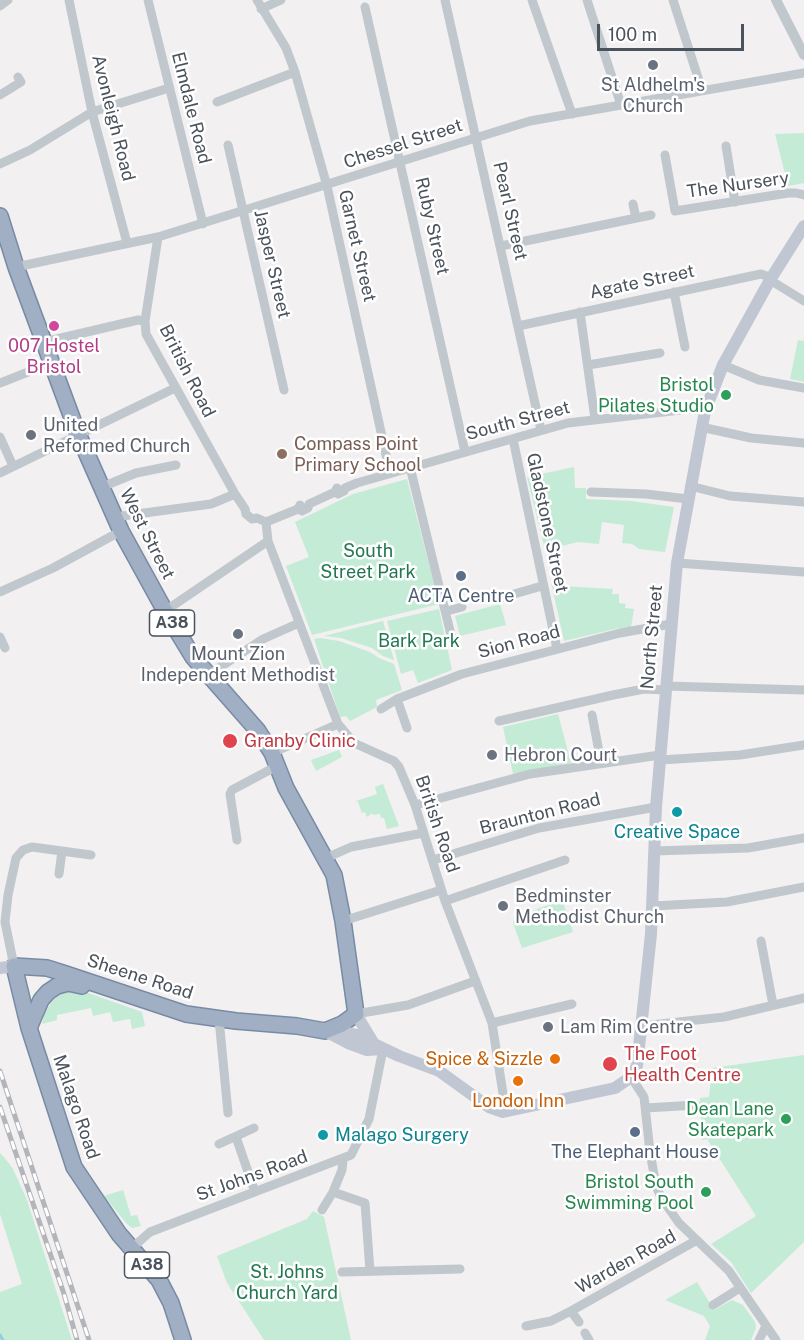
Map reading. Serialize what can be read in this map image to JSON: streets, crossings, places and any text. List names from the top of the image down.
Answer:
{
  "streets": {
    "highway": [
      "West Street",
      "A38",
      "Sheene Road",
      "Malago Road"
    ],
    "main road": ["North Street"],
    "street": [
      "Elmdale Road",
      "Avonleigh Road",
      "Chessel Street",
      "The Nursery",
      "Pearl Street",
      "Ruby Street",
      "Garnet Street",
      "Jasper Street",
      "Agate Street",
      "British Road",
      "South Street",
      "Gladstone Street",
      "Sion Road",
      "Braunton Road",
      "St Johns Road",
      "Warden Road"
    ]
  },
  "crossings": [
    ["Elmdale Road", "Chessel Street"],
    ["Avonleigh Road", "Chessel Street"],
    ["Chessel Street", "Pearl Street"],
    ["Chessel Street", "Ruby Street"],
    ["Chessel Street", "Garnet Street"],
    ["Chessel Street", "Jasper Street"],
    ["Chessel Street", "British Road"],
    ["Chessel Street", "West Street"],
    ["Pearl Street", "Agate Street"],
    ["Pearl Street", "South Street"],
    ["Ruby Street", "South Street"],
    ["Garnet Street", "South Street"],
    ["Agate Street", "North Street"],
    ["British Road", "South Street"],
    ["British Road", "Braunton Road"],
    ["South Street", "Gladstone Street"],
    ["South Street", "North Street"],
    ["Gladstone Street", "Sion Road"],
    ["North Street", "Sion Road"],
    ["North Street", "Braunton Road"],
    ["Sheene Road", "Malago Road"],
    ["Malago Road", "St Johns Road"]
  ],
  "parks": ["South Street Park", "Bark Park", "St. Johns Church Yard"],
  "places": [
    "St Aldhelm's Church",
    "007 Hostel Bristol",
    "Bristol Pilates Studio",
    "United Reformed Church",
    "Compass Point Primary School",
    "ACTA Centre",
    "Mount Zion Independent Methodist",
    "Granby Clinic",
    "Hebron Court",
    "Creative Space",
    "Bedminster Methodist Church",
    "Lam Rim Centre",
    "Spice & Sizzle",
    "The Foot Health Centre",
    "London Inn",
    "Dean Lane Skatepark",
    "The Elephant House",
    "Malago Surgery",
    "Bristol South Swimming Pool"
  ],
  "scale_bar": "100 m"
}
